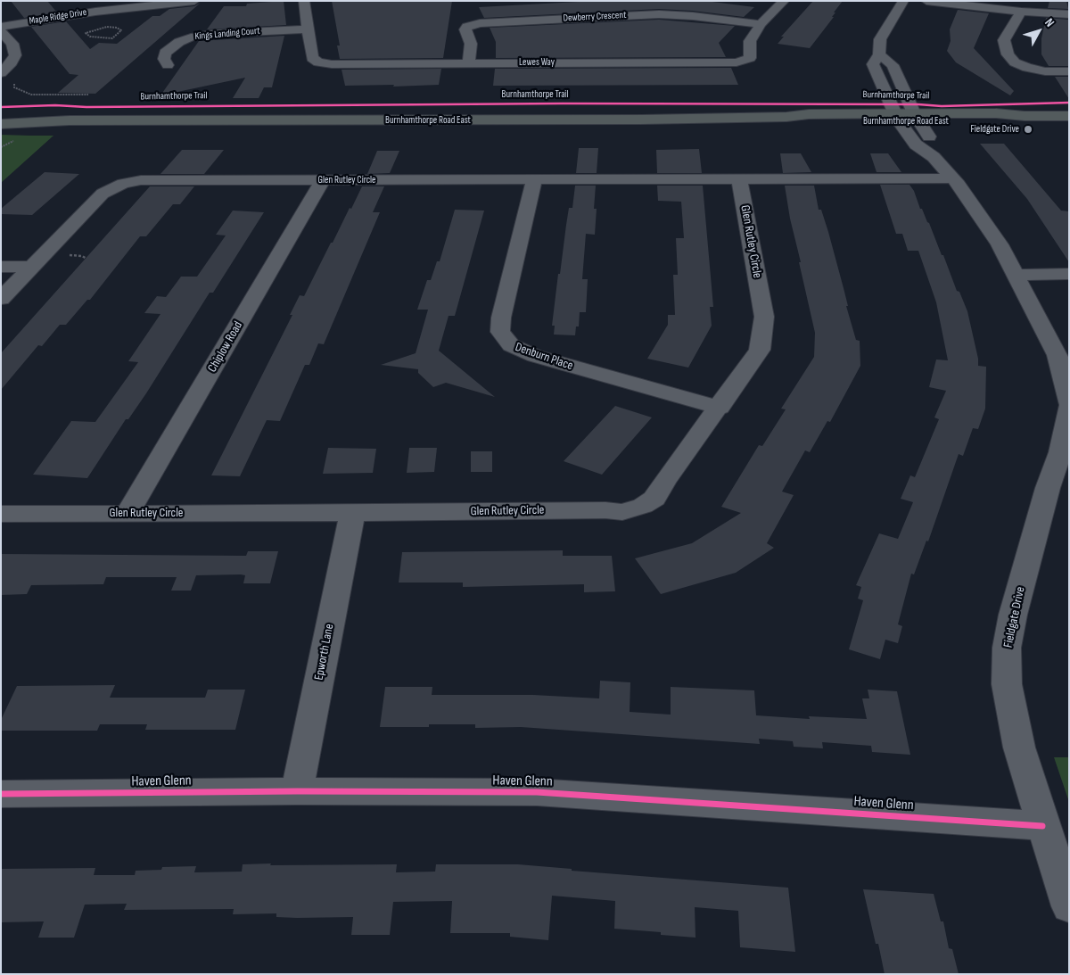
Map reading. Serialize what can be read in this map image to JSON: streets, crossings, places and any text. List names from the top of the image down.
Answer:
{
  "streets": {
    "main road": ["Burnhamthorpe Road East"],
    "street": [
      "Maple Ridge Drive",
      "Dewberry Crescent",
      "Kings Landing Court",
      "Lewes Way",
      "Glen Rutley Circle",
      "Chiplow Road",
      "Denburn Place",
      "Fieldgate Drive",
      "Epworth Lane",
      "Haven Glenn"
    ],
    "cycle path": ["Burnhamthorpe Trail"]
  },
  "crossings": [
    ["Dewberry Crescent", "Lewes Way"],
    ["Kings Landing Court", "Lewes Way"],
    ["Glen Rutley Circle", "Chiplow Road"],
    ["Glen Rutley Circle", "Denburn Place"],
    ["Glen Rutley Circle", "Epworth Lane"],
    ["Fieldgate Drive", "Haven Glenn"],
    ["Epworth Lane", "Haven Glenn"]
  ],
  "places": ["Fieldgate Drive"],
  "north": "top right"
}
